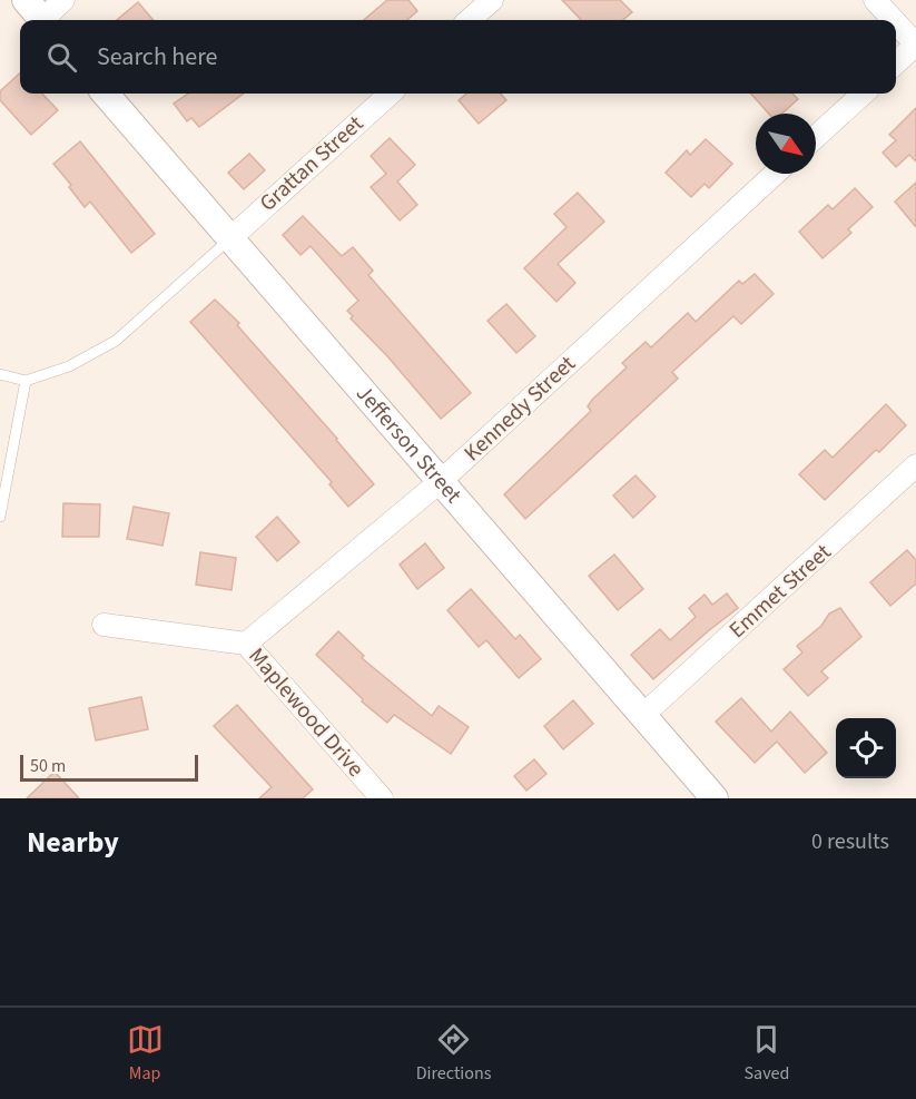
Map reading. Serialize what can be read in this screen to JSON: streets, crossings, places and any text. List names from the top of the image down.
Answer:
{
  "streets": {
    "street": [
      "Grattan Street",
      "Kennedy Street",
      "Jefferson Street",
      "Emmet Street",
      "Maplewood Drive"
    ]
  },
  "crossings": [
    ["Grattan Street", "Jefferson Street"],
    ["Kennedy Street", "Jefferson Street"],
    ["Kennedy Street", "Maplewood Drive"],
    ["Jefferson Street", "Emmet Street"]
  ],
  "scale_bar": "50 m",
  "north": "bottom right",
  "page": {
    "search": "Search here",
    "scale": "50 m",
    "heading": ["Nearby", "0 results"],
    "nav": ["Map", "Directions", "Saved"]
  }
}
